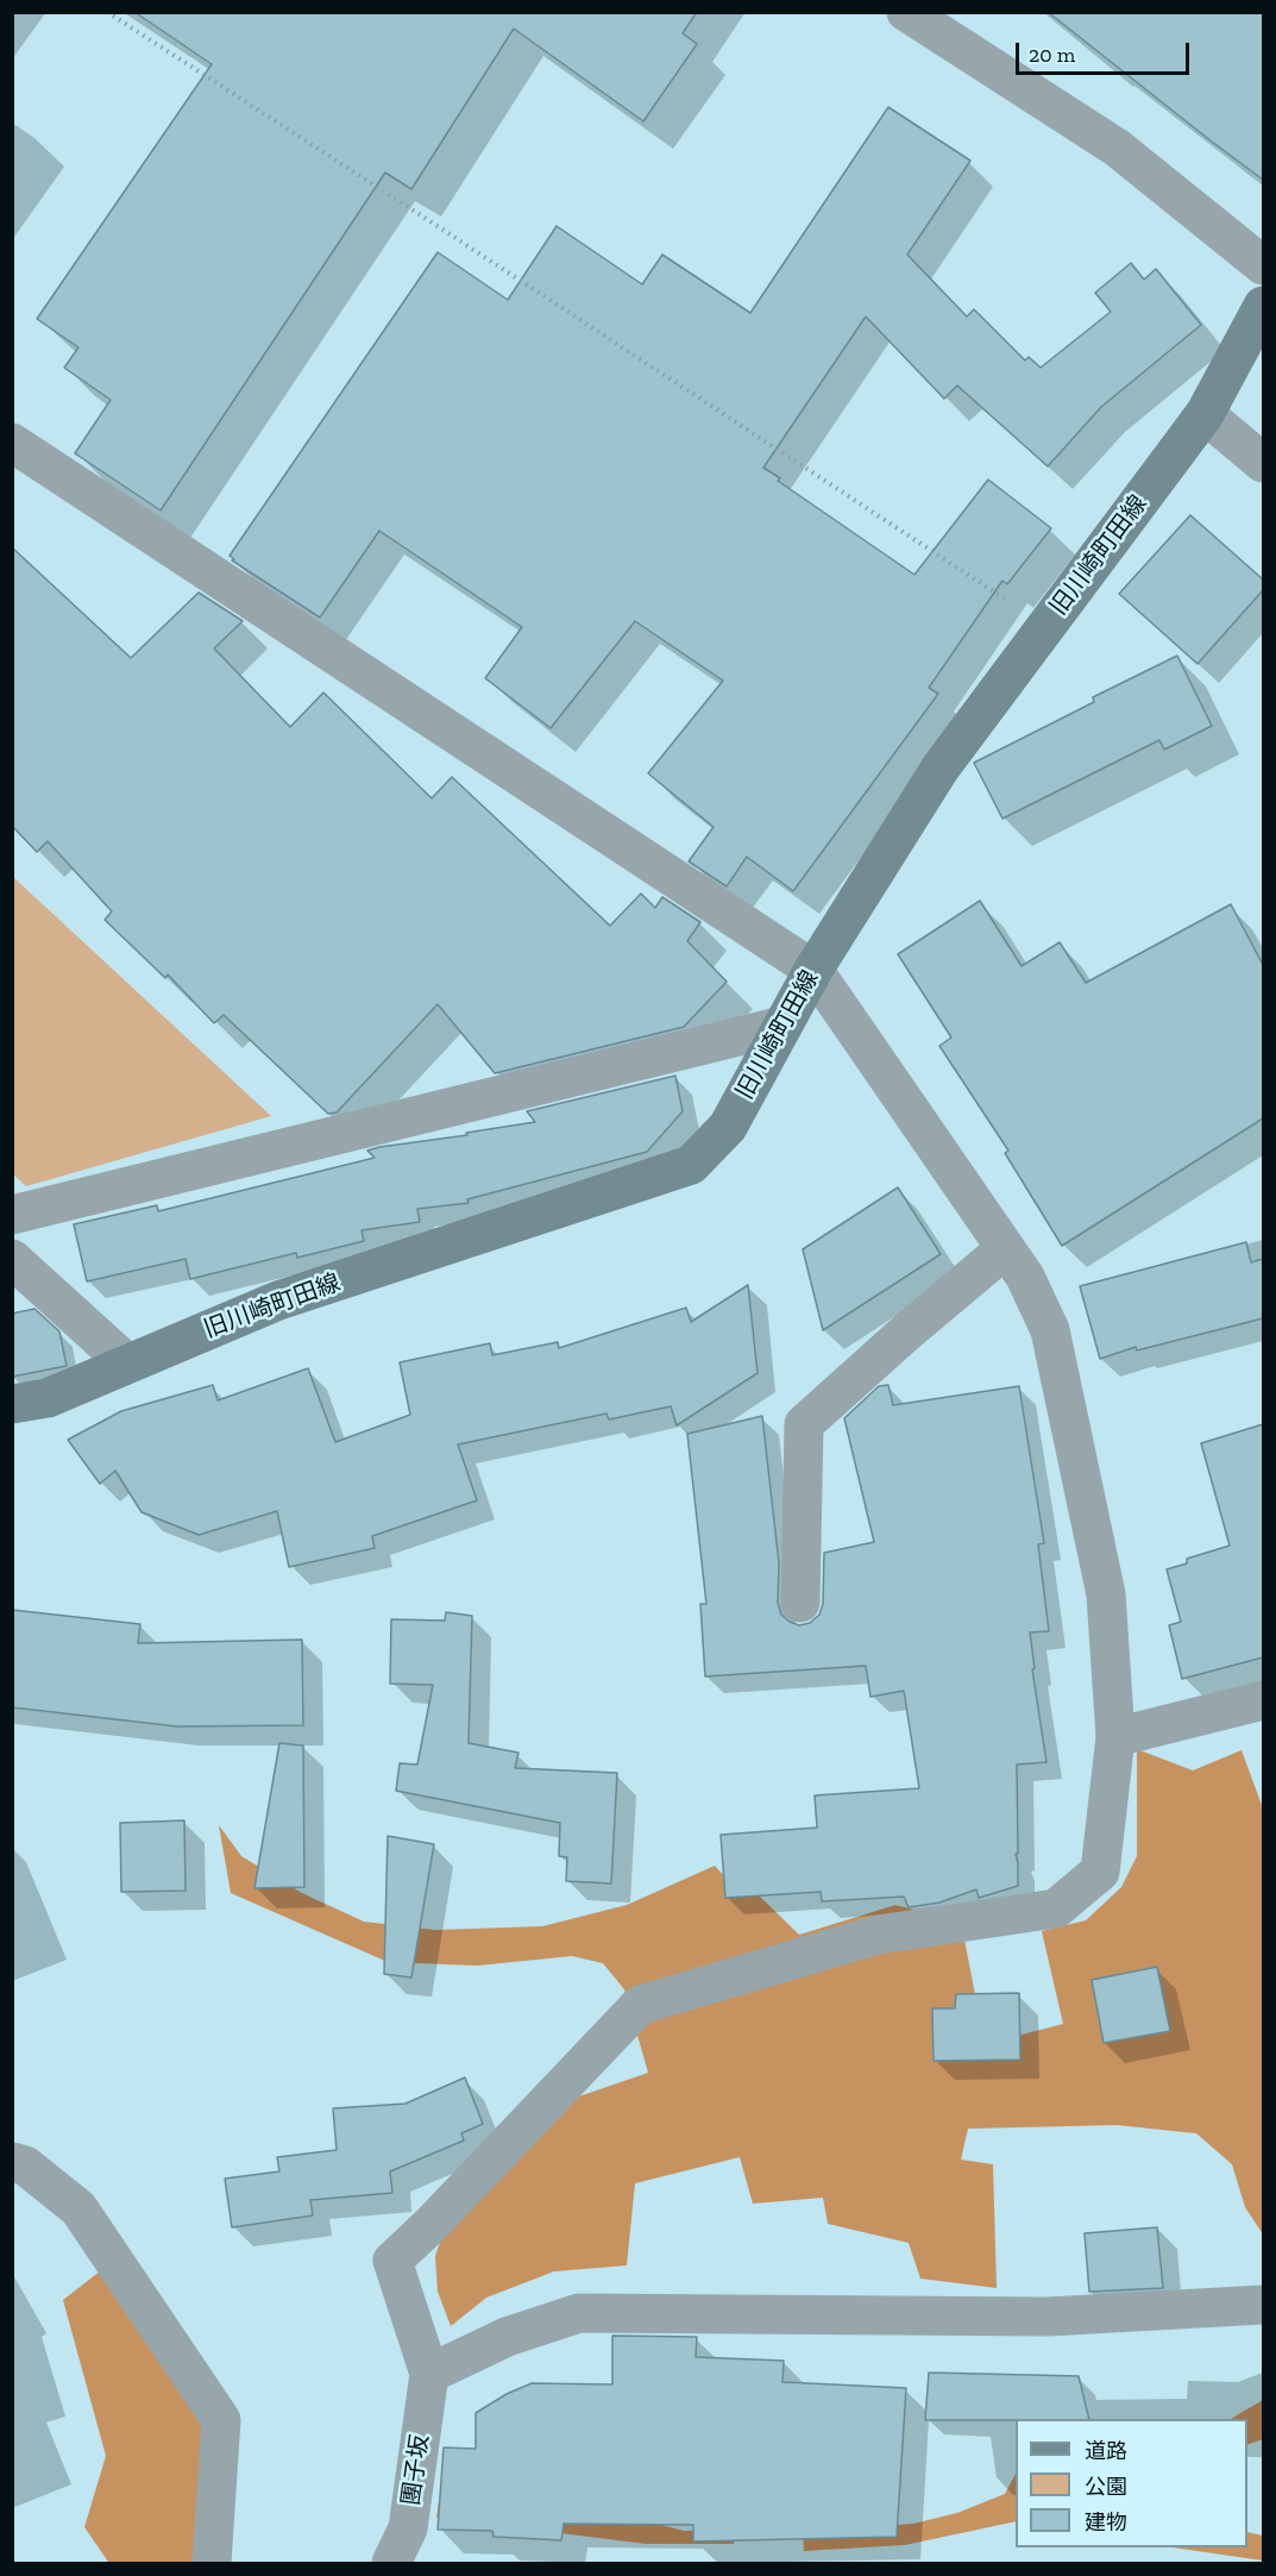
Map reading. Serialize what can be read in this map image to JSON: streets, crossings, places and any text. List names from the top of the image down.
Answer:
{
  "streets": {
    "main road": ["旧川崎町田線"],
    "street": ["團子坂"]
  },
  "legend": ["道路", "公園", "建物"],
  "scale_bar": "20 m"
}
